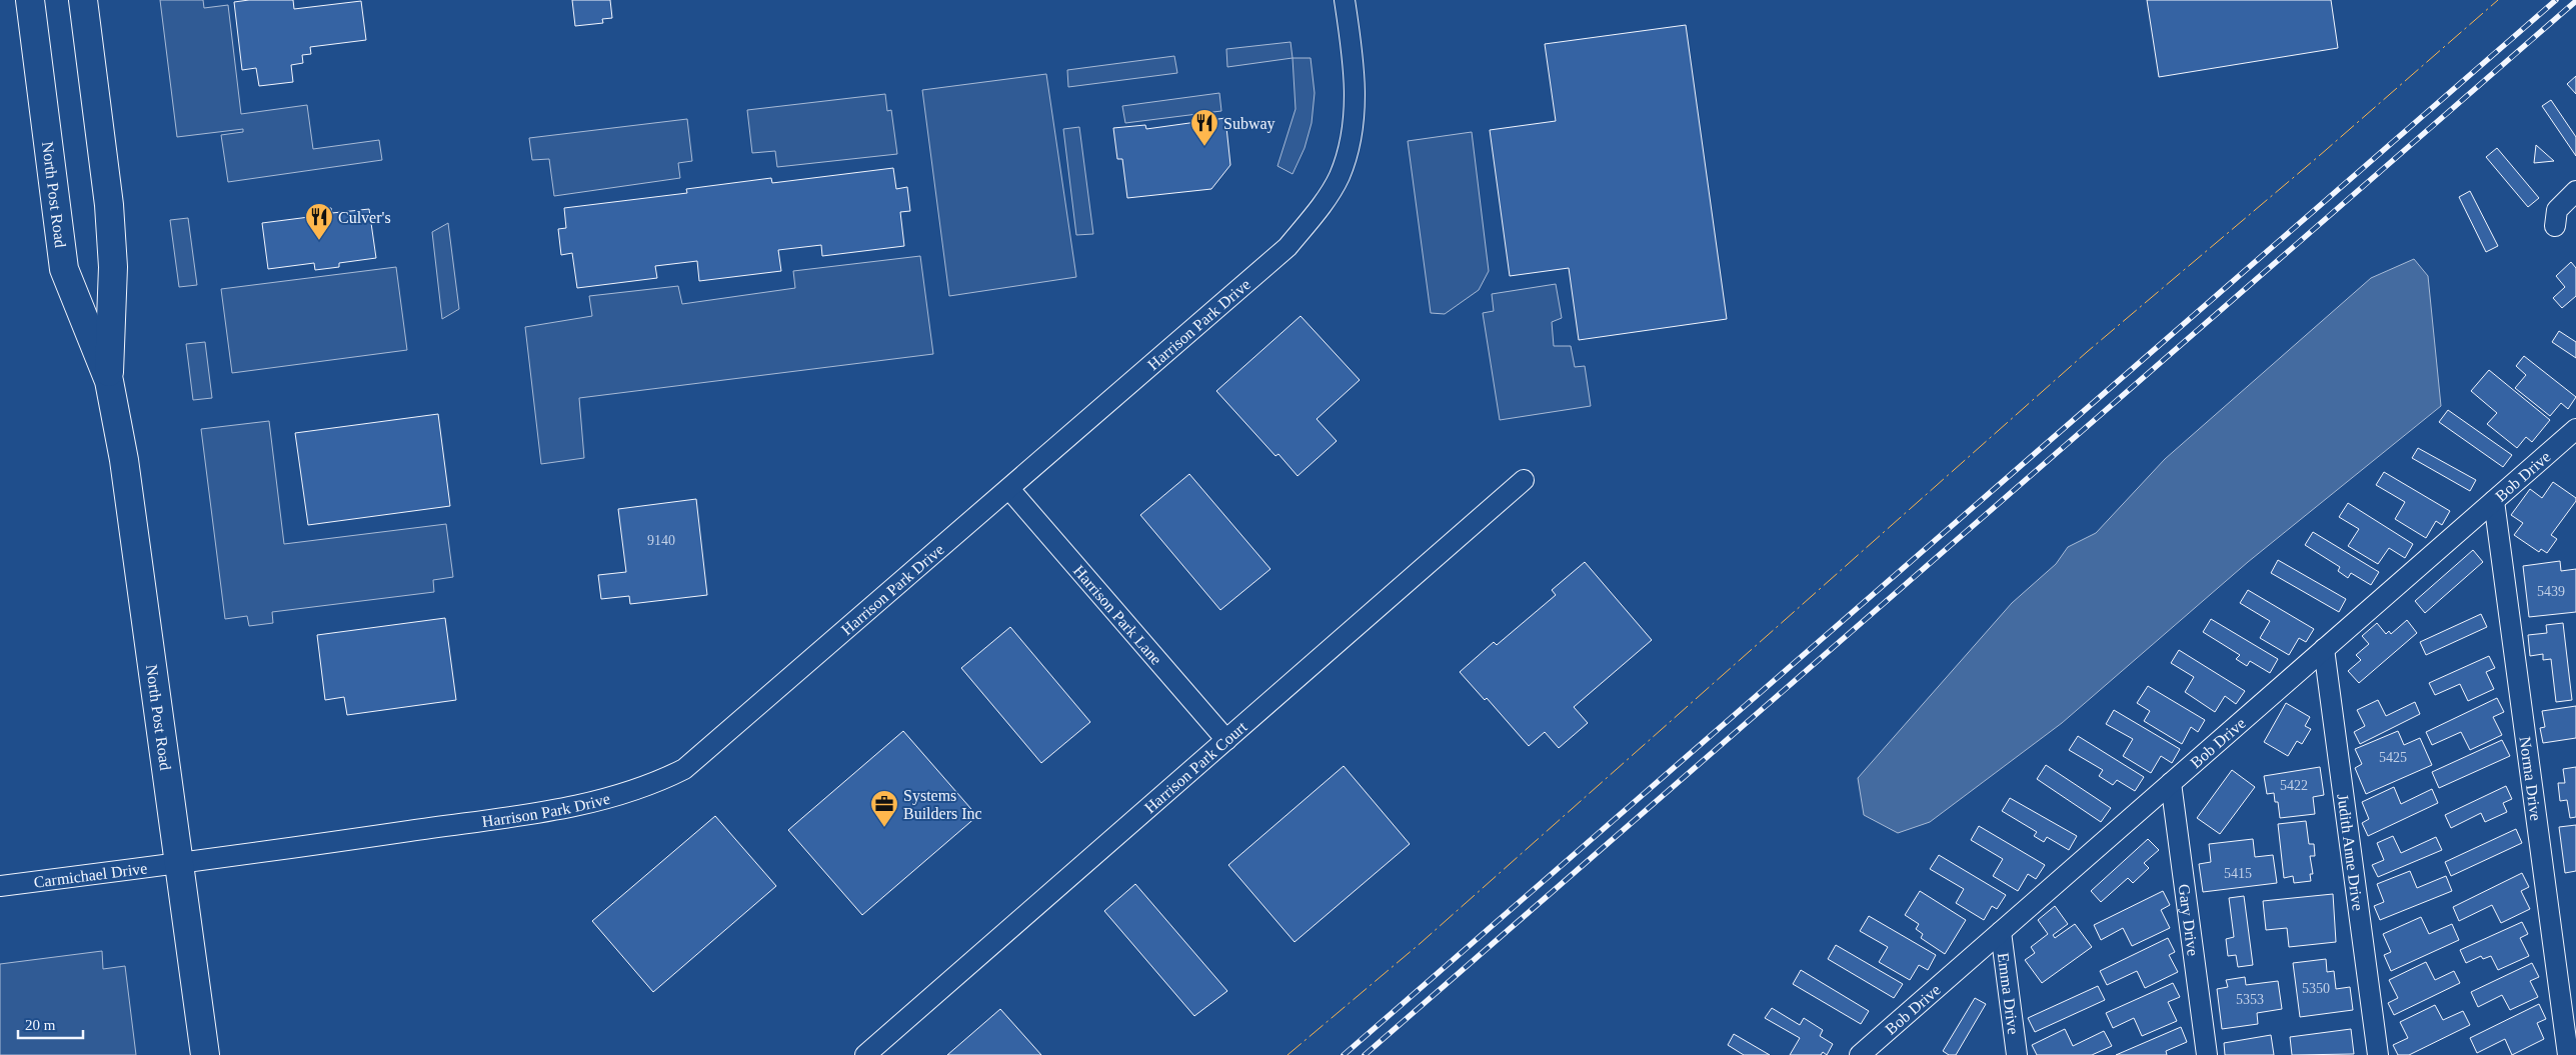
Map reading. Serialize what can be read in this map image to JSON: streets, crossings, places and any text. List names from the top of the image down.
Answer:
{
  "streets": {
    "main road": ["North Post Road"],
    "street": [
      "Harrison Park Drive",
      "Bob Drive",
      "Harrison Park Lane",
      "Harrison Park Court",
      "Norma Drive",
      "Judith Anne Drive",
      "Carmichael Drive",
      "Gary Drive",
      "Emma Drive"
    ]
  },
  "crossings": [
    ["North Post Road", "Harrison Park Drive"],
    ["North Post Road", "Carmichael Drive"],
    ["Harrison Park Drive", "Harrison Park Lane"],
    ["Harrison Park Drive", "Carmichael Drive"],
    ["Bob Drive", "Norma Drive"],
    ["Bob Drive", "Judith Anne Drive"],
    ["Bob Drive", "Gary Drive"],
    ["Bob Drive", "Emma Drive"],
    ["Harrison Park Lane", "Harrison Park Court"]
  ],
  "places": {
    "restaurant": ["Subway", "Culver's"],
    "office": ["Systems Builders Inc"]
  },
  "house_numbers": [
    "9140",
    "5439",
    "5425",
    "5422",
    "5415",
    "5350",
    "5353"
  ],
  "scale_bar": "20 m"
}
